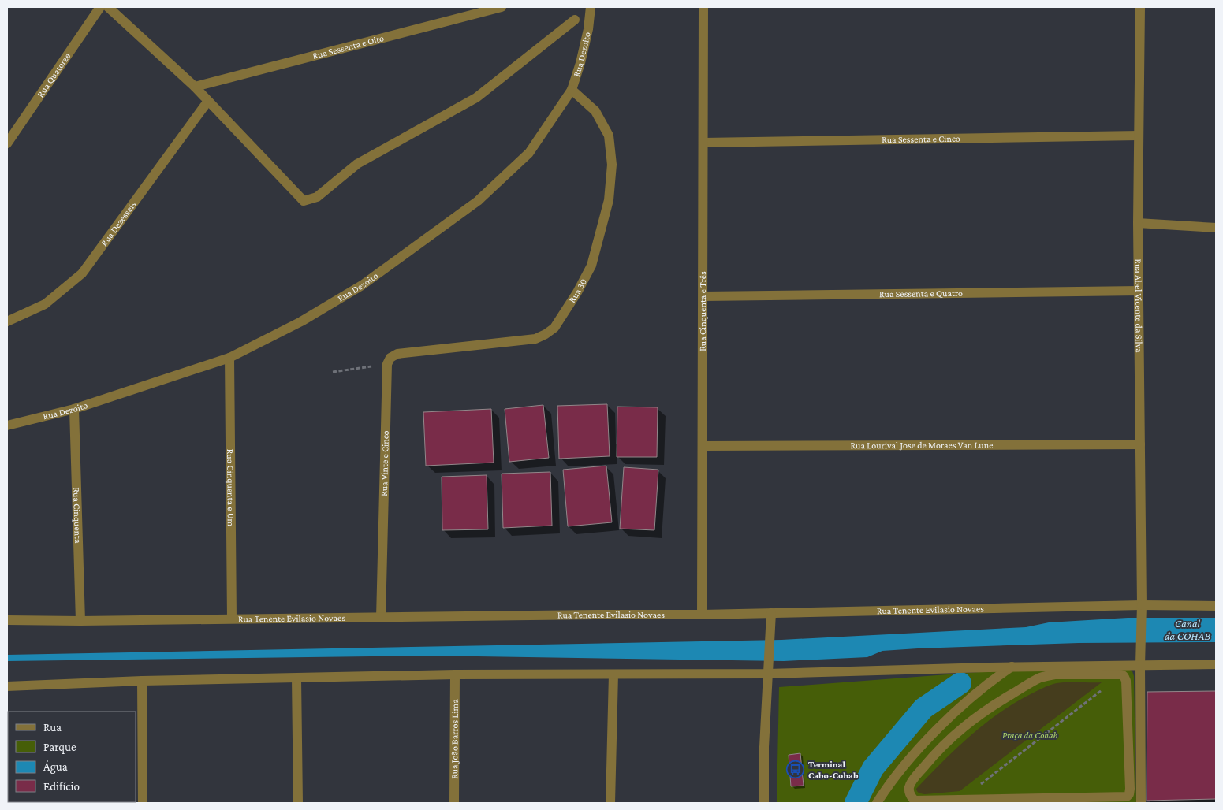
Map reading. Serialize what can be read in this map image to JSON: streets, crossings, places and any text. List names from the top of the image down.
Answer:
{
  "streets": {
    "street": [
      "Rua Sessenta e Oito",
      "Rua Dezoito",
      "Rua Quatorze",
      "Rua Sessenta e Cinco",
      "Rua Dezesseis",
      "Rua 30",
      "Rua Sessenta e Quatro",
      "Rua Abel Vicente da Silva",
      "Rua Cinquenta e Três",
      "Rua Lourival Jose de Moraes Van Lune",
      "Rua Vinte e Cinco",
      "Rua Cinquenta e Um",
      "Rua Cinquenta",
      "Rua Tenente Evilasio Novaes",
      "Rua João Barros Lima"
    ]
  },
  "crossings": [
    ["Rua Dezoito", "Rua 30"],
    ["Rua Dezoito", "Rua Cinquenta e Um"],
    ["Rua Dezoito", "Rua Cinquenta"],
    ["Rua Sessenta e Cinco", "Rua Abel Vicente da Silva"],
    ["Rua Sessenta e Cinco", "Rua Cinquenta e Três"],
    ["Rua 30", "Rua Vinte e Cinco"],
    ["Rua Sessenta e Quatro", "Rua Abel Vicente da Silva"],
    ["Rua Sessenta e Quatro", "Rua Cinquenta e Três"],
    ["Rua Abel Vicente da Silva", "Rua Lourival Jose de Moraes Van Lune"],
    ["Rua Abel Vicente da Silva", "Rua Tenente Evilasio Novaes"],
    ["Rua Cinquenta e Três", "Rua Lourival Jose de Moraes Van Lune"],
    ["Rua Cinquenta e Três", "Rua Tenente Evilasio Novaes"],
    ["Rua Vinte e Cinco", "Rua Tenente Evilasio Novaes"],
    ["Rua Cinquenta e Um", "Rua Tenente Evilasio Novaes"],
    ["Rua Cinquenta", "Rua Tenente Evilasio Novaes"]
  ],
  "water": ["Canal da COHAB"],
  "parks": ["Praça da Cohab"],
  "places": {
    "bus stop": ["Terminal Cabo-Cohab"]
  },
  "legend": [
    "Rua",
    "Parque",
    "Água",
    "Edifício"
  ]
}
